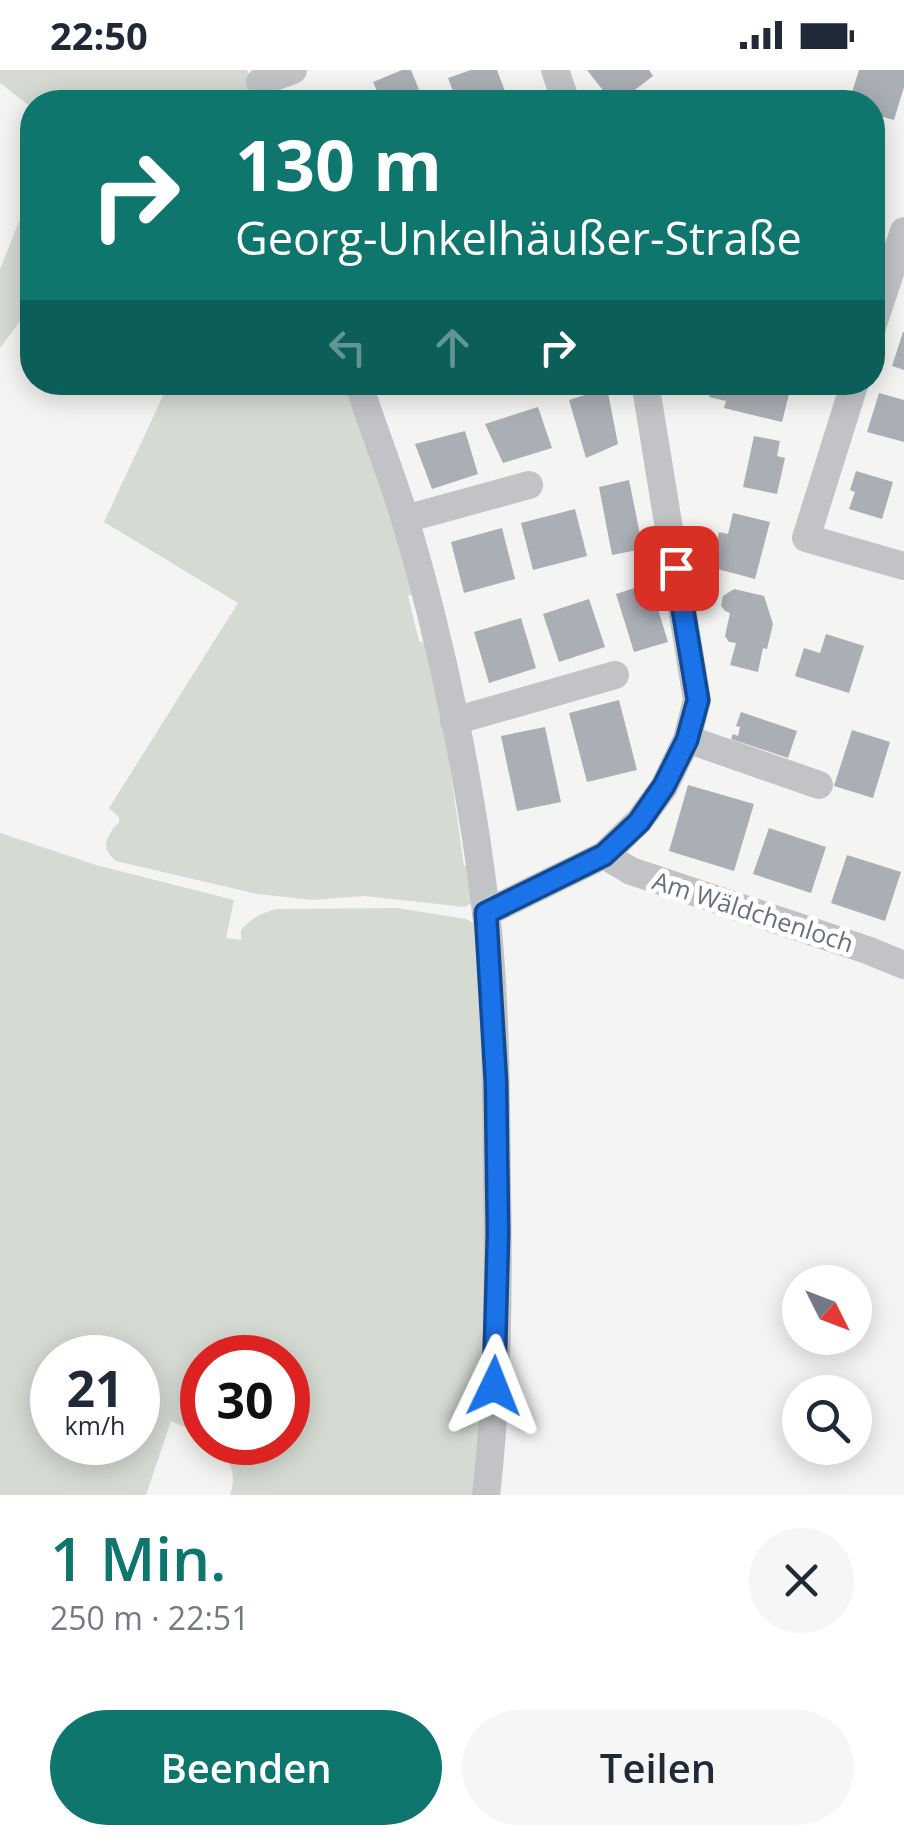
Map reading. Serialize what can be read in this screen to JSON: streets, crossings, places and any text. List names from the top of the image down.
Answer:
{
  "streets": {
    "street": ["Am Wäldchenloch"]
  },
  "north": "bottom right",
  "page": {
    "status": "22:50",
    "turn": ["130 m", "Georg-Unkelhäußer-Straße"],
    "speed": "21 km/h",
    "limit": "30",
    "heading": ["1 Min.", "250 m · 22:51"],
    "buttons": ["Beenden", "Teilen"]
  }
}
